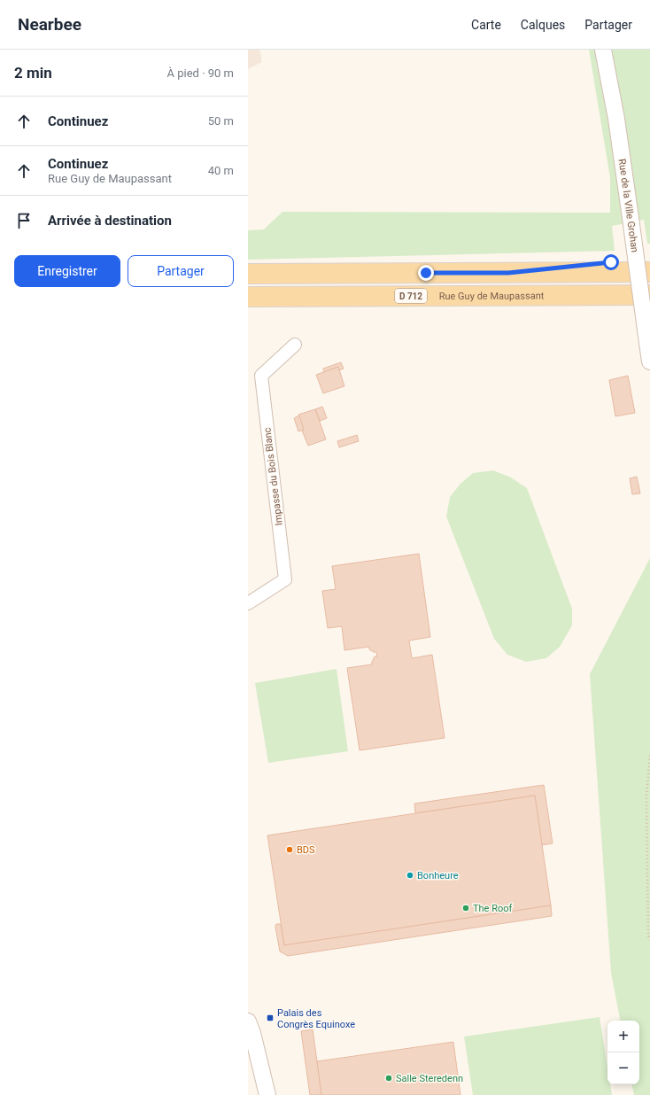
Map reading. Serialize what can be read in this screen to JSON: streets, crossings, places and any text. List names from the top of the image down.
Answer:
{
  "streets": {
    "main road": ["D 712", "Rue Guy de Maupassant"],
    "street": ["Rue de la Ville Grohan", "Impasse du Bois Blanc"]
  },
  "places": {
    "other": [
      "BDS",
      "Bonheure",
      "The Roof",
      "Salle Steredenn"
    ],
    "transit": ["Palais des Congrès Equinoxe"]
  },
  "page": {
    "header": "Nearbee",
    "nav": ["Carte", "Calques", "Partager"],
    "heading": ["2 min", "À pied · 90 m"],
    "list": [
      ["Continuez", "50 m"],
      ["Continuez", "Rue Guy de Maupassant", "40 m"],
      "Arrivée à destination"
    ],
    "buttons": ["Enregistrer", "Partager"],
    "map_buttons": ["+", "−"]
  }
}
